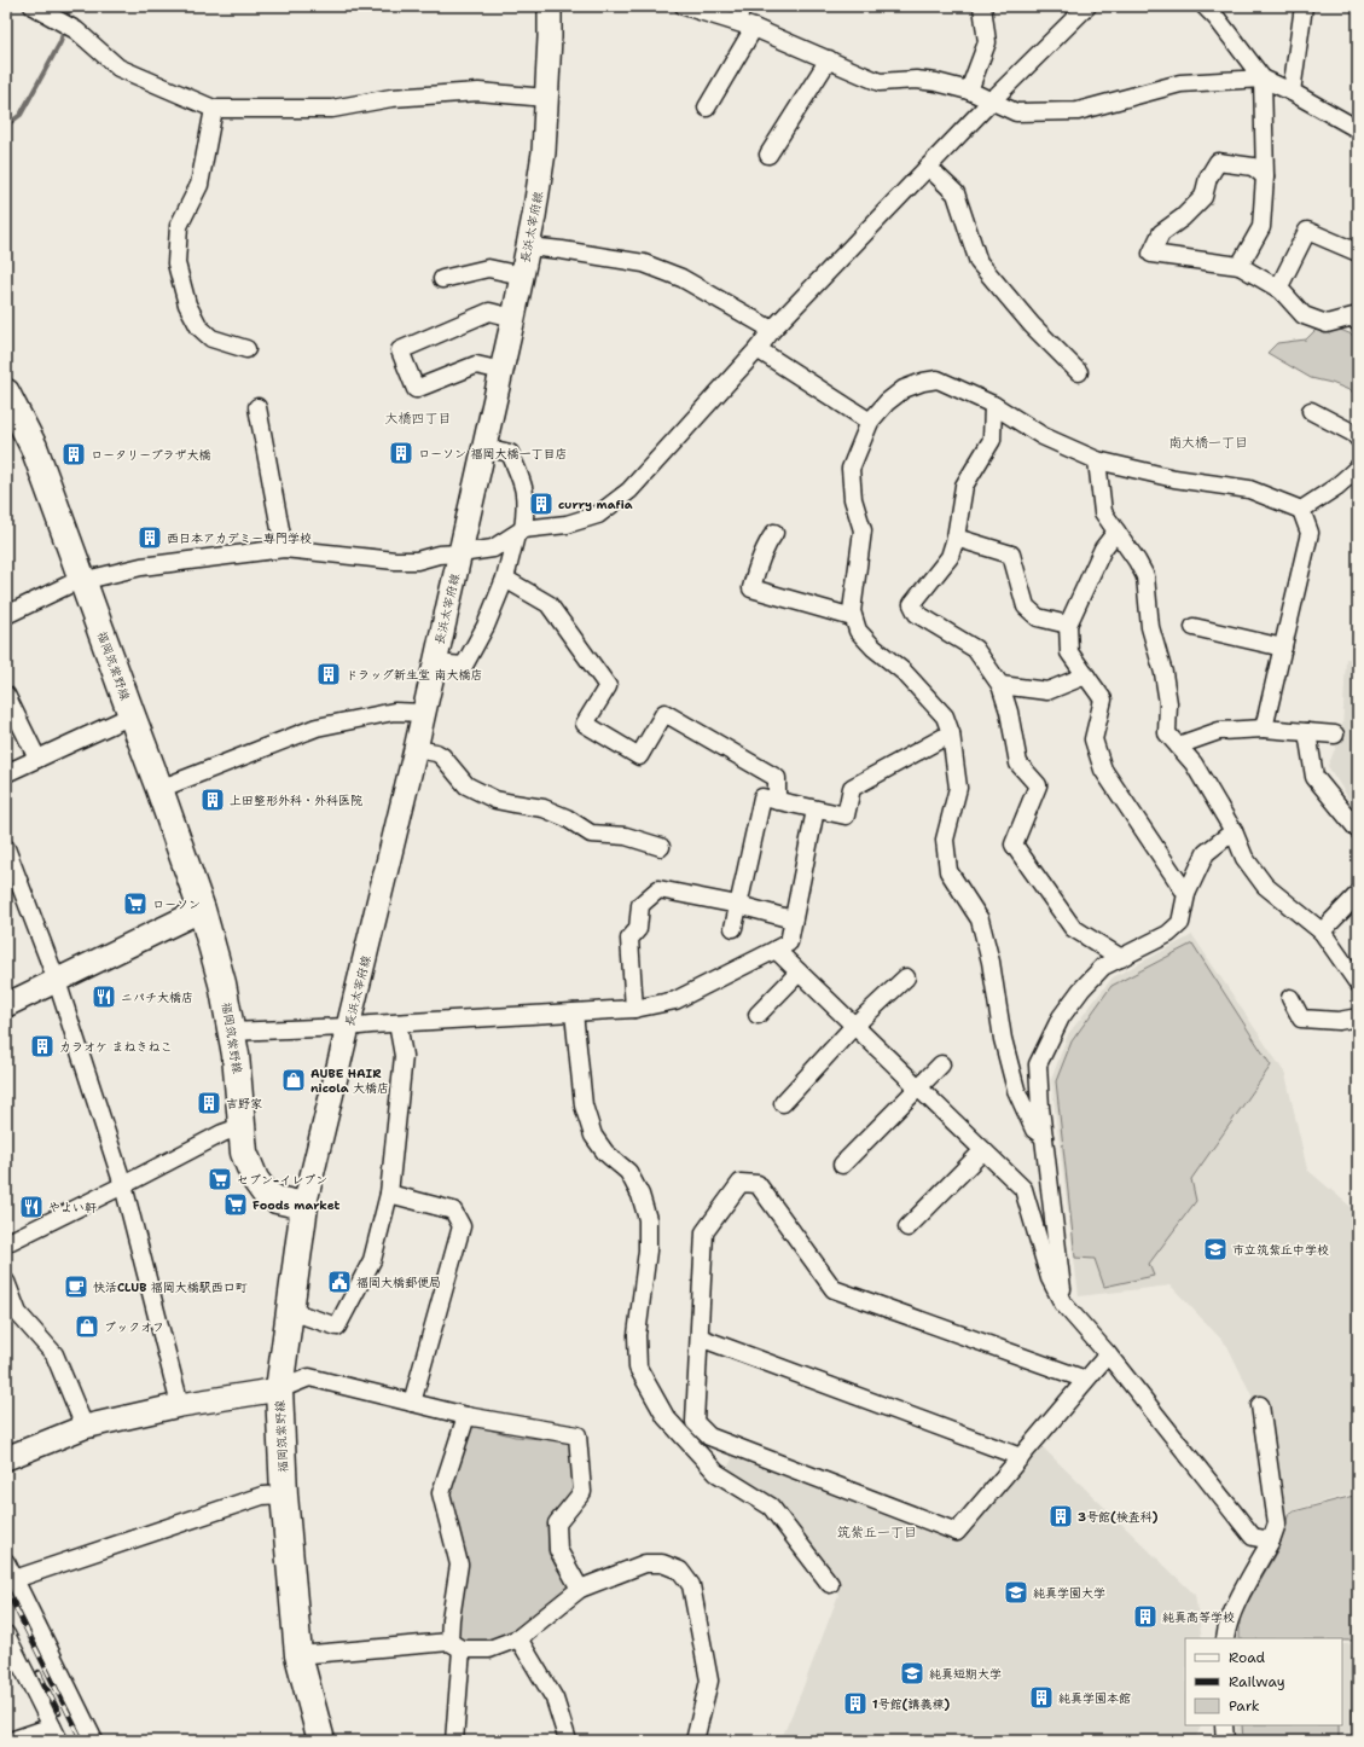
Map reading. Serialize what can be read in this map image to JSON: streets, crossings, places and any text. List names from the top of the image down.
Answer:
{
  "streets": {
    "main road": ["福岡筑紫野線"],
    "street": ["長浜太宰府線"]
  },
  "crossings": [
    ["長浜太宰府線", "福岡筑紫野線"]
  ],
  "districts": ["大橋四丁目", "南大橋一丁目", "筑紫丘一丁目"],
  "places": {
    "building": [
      "ローソン 福岡大橋一丁目店",
      "ロータリープラザ大橋",
      "curry mafia",
      "西日本アカデミー専門学校",
      "ドラッグ新生堂 南大橋店",
      "上田整形外科・外科医院",
      "カラオケ まねきねこ",
      "吉野家",
      "3号館(検査科)",
      "純真高等学校",
      "純真学園本館",
      "1号館(講義棟)"
    ],
    "supermarket": ["ローソン", "セブン-イレブン", "Foods market"],
    "restaurant": ["ニパチ大橋店", "やよい軒"],
    "shop": ["AUBE HAIR nicola 大橋店", "ブックオフ"],
    "school or university": ["市立筑紫丘中学校", "純真学園大学", "純真短期大学"],
    "public building": ["福岡大橋郵便局"],
    "cafe": ["快活CLUB 福岡大橋駅西口町"]
  },
  "legend": ["Road", "Railway", "Park"]
}
